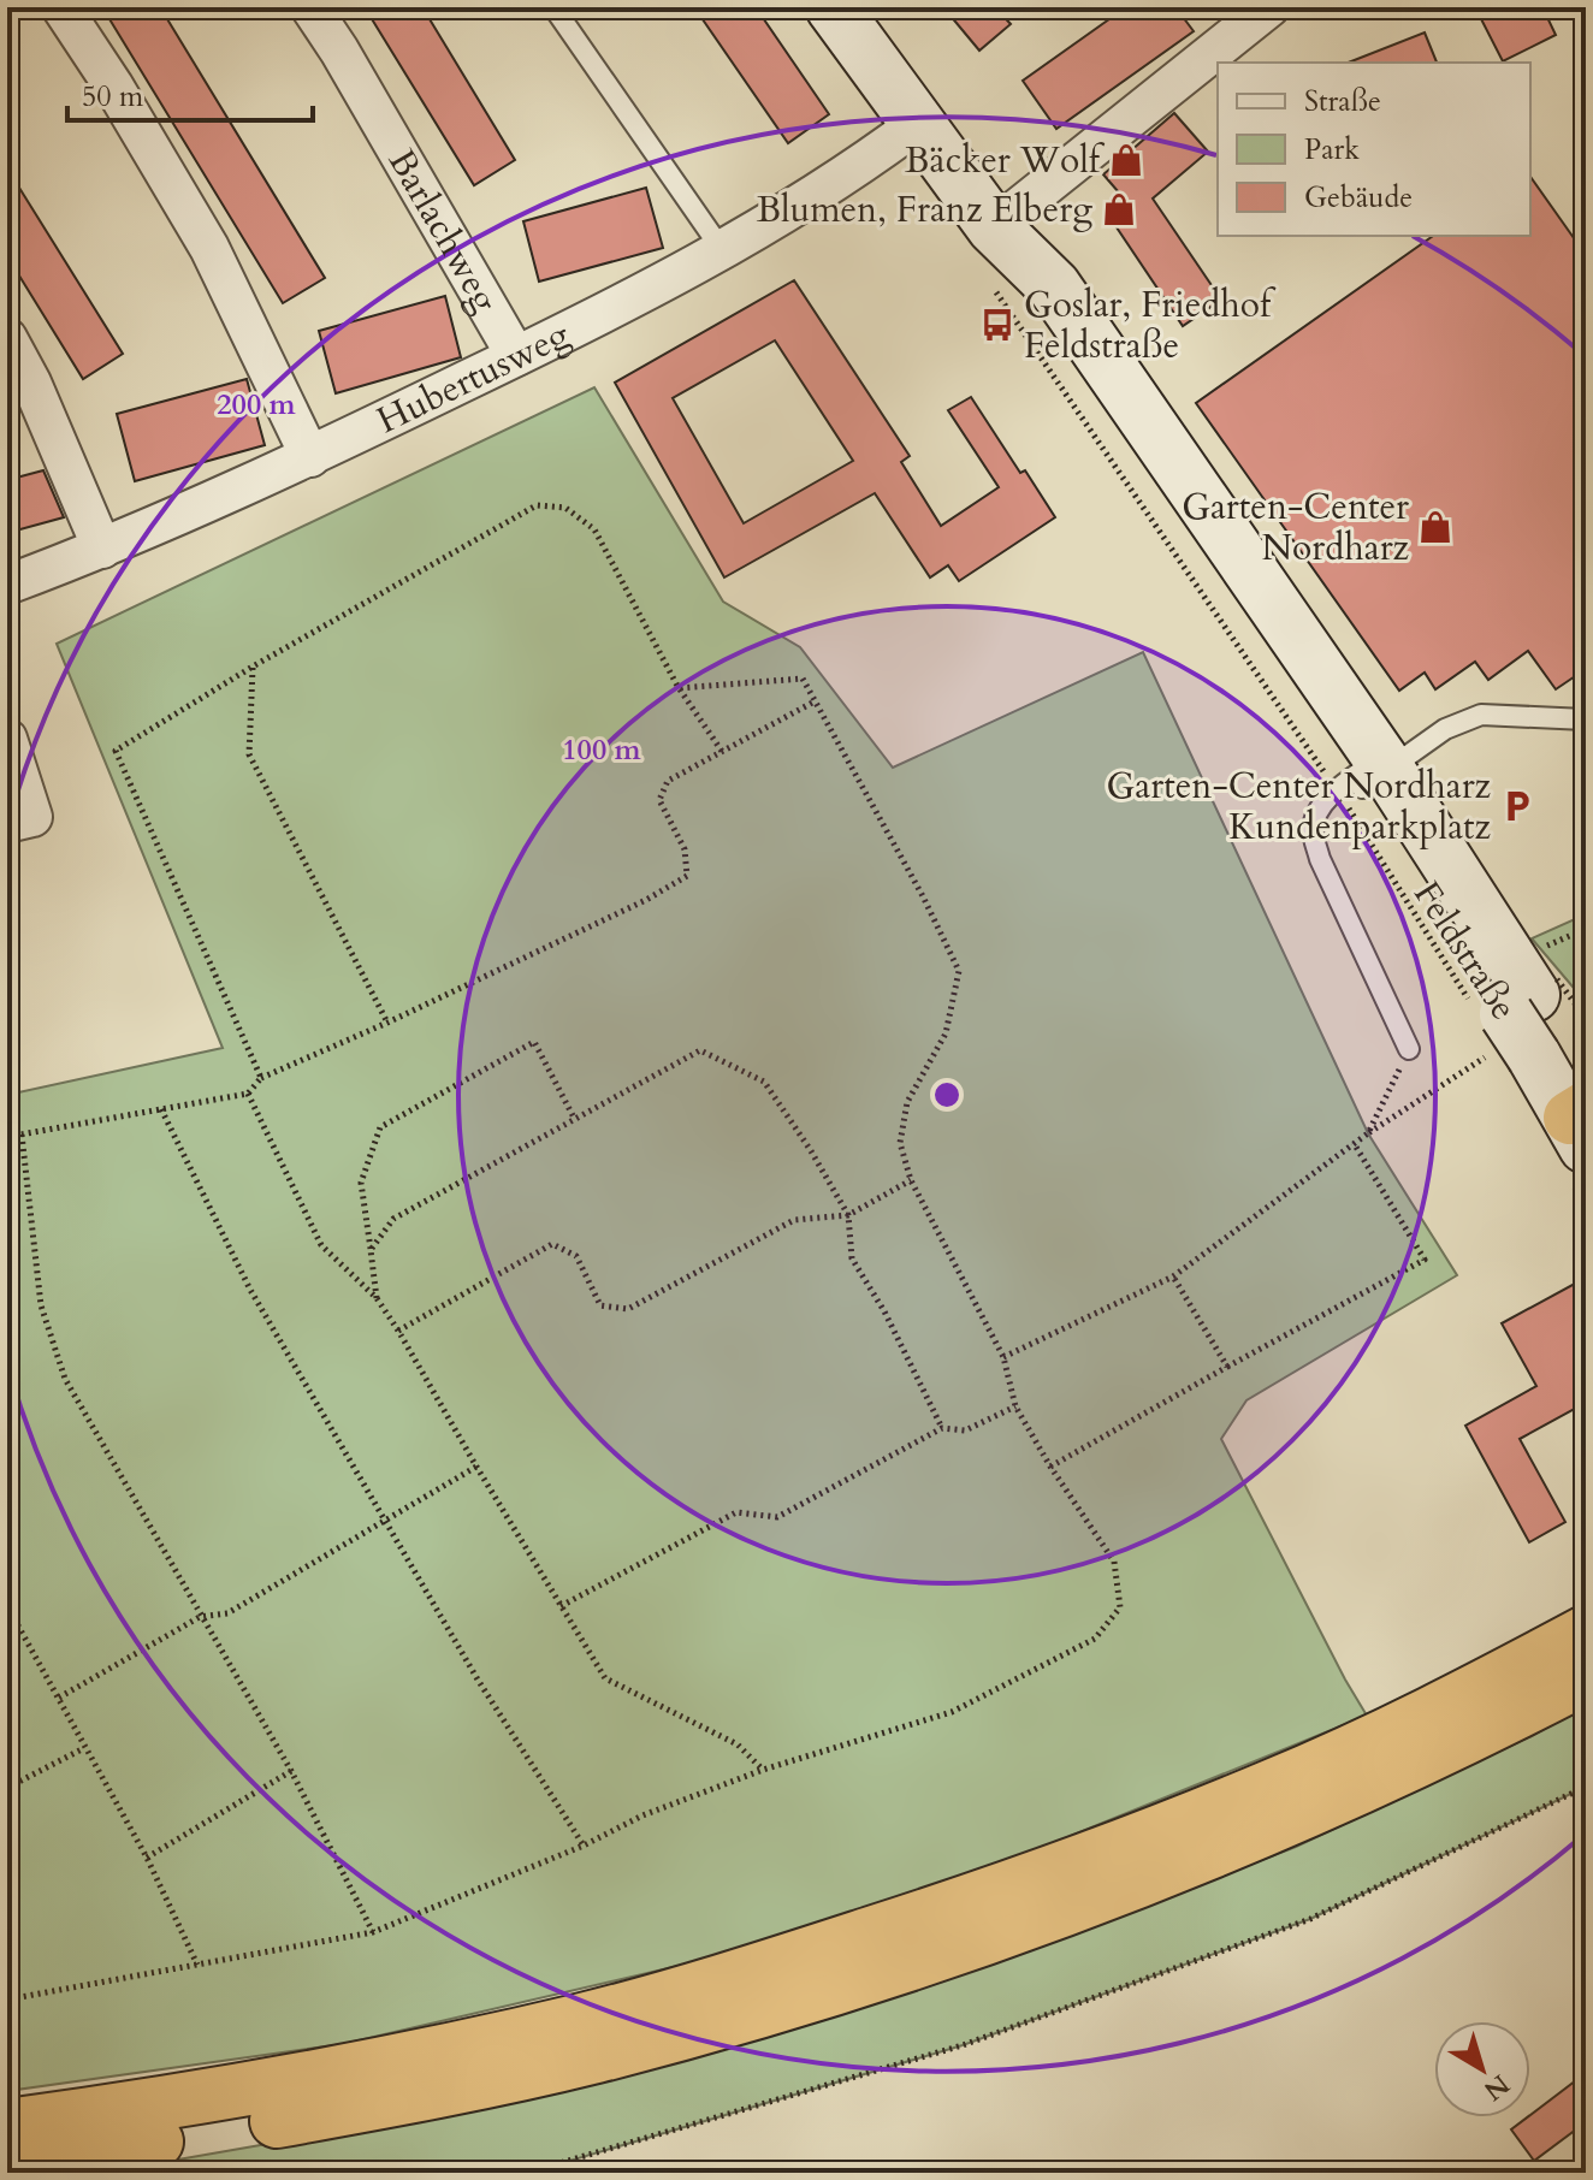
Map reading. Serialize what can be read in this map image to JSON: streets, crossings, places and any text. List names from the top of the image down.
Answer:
{
  "streets": {
    "street": ["Barlachweg", "Hubertusweg", "Feldstraße"]
  },
  "crossings": [
    ["Barlachweg", "Hubertusweg"],
    ["Hubertusweg", "Feldstraße"]
  ],
  "places": {
    "shop": ["Bäcker Wolf", "Blumen, Franz Elberg", "Garten-Center Nordharz"],
    "bus stop": ["Goslar, Friedhof Feldstraße"],
    "parking": ["Garten-Center Nordharz Kundenparkplatz"]
  },
  "legend": ["Straße", "Park", "Gebäude"],
  "scale_bar": "50 m",
  "north": "bottom right",
  "rings": ["200 m", "100 m"]
}
